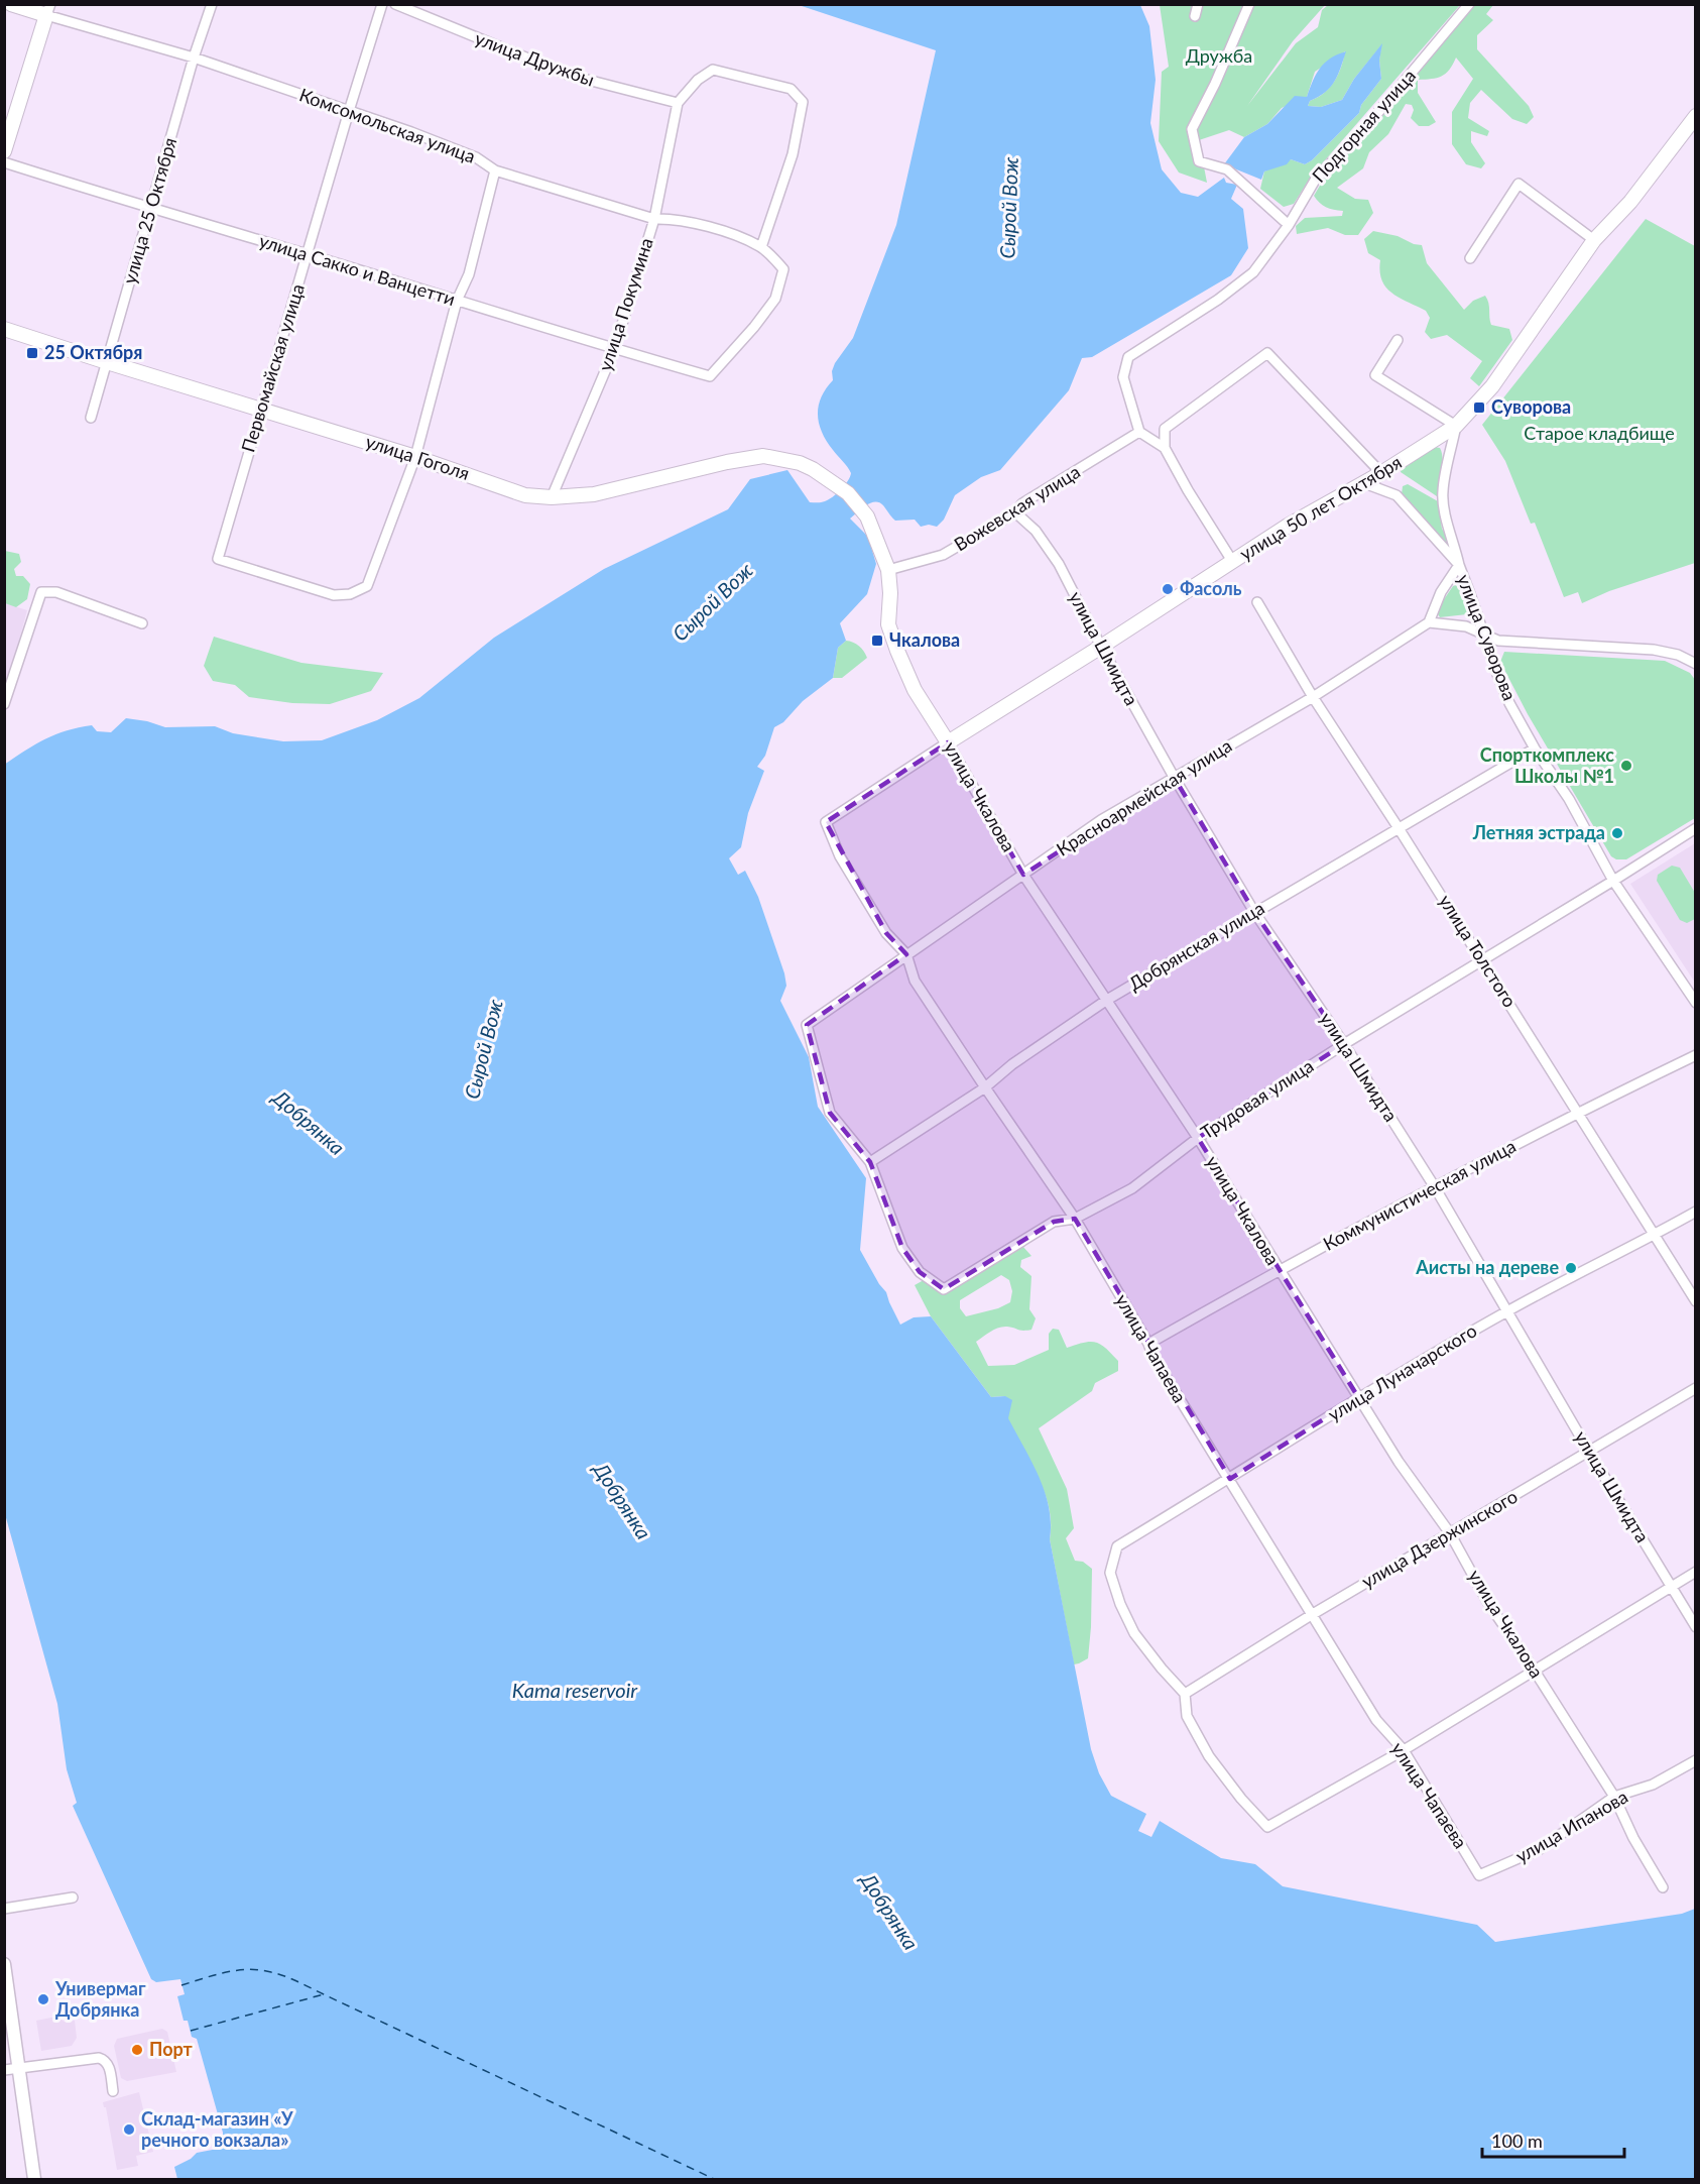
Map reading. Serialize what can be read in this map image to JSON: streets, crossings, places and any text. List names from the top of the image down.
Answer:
{
  "streets": {
    "main road": [
      "Комсомольская улица",
      "улица Гоголя",
      "улица 50 лет Октября",
      "улица Чкалова"
    ],
    "street": [
      "улица Дружбы",
      "Подгорная улица",
      "улица 25 Октября",
      "улица Сакко и Ванцетти",
      "улица Покумина",
      "Первомайская улица",
      "Вожевская улица",
      "улица Суворова",
      "улица Шмидта",
      "Красноармейская улица",
      "Добрянская улица",
      "улица Толстого",
      "Трудовая улица",
      "Коммунистическая улица",
      "улица Чапаева",
      "улица Луначарского",
      "улица Дзержинского",
      "улица Ипанова"
    ]
  },
  "crossings": [
    ["улица Дружбы", "улица Покумина"],
    ["Комсомольская улица", "улица 25 Октября"],
    ["Комсомольская улица", "улица Сакко и Ванцетти"],
    ["Комсомольская улица", "улица Покумина"],
    ["Комсомольская улица", "Первомайская улица"],
    ["Подгорная улица", "Вожевская улица"],
    ["улица 25 Октября", "улица Сакко и Ванцетти"],
    ["улица 25 Октября", "улица Гоголя"],
    ["улица Сакко и Ванцетти", "улица Покумина"],
    ["улица Сакко и Ванцетти", "Первомайская улица"],
    ["улица Покумина", "улица Гоголя"],
    ["Первомайская улица", "улица Гоголя"],
    ["улица Гоголя", "улица Чкалова"],
    ["Вожевская улица", "улица Шмидта"],
    ["Вожевская улица", "улица Чкалова"],
    ["улица 50 лет Октября", "улица Суворова"],
    ["улица 50 лет Октября", "улица Шмидта"],
    ["улица 50 лет Октября", "улица Чкалова"],
    ["улица 50 лет Октября", "улица Чапаева"],
    ["улица Суворова", "Добрянская улица"],
    ["улица Суворова", "Трудовая улица"],
    ["улица Шмидта", "Красноармейская улица"],
    ["улица Шмидта", "Добрянская улица"],
    ["улица Шмидта", "Трудовая улица"],
    ["улица Шмидта", "Коммунистическая улица"],
    ["улица Шмидта", "улица Луначарского"],
    ["улица Шмидта", "улица Дзержинского"],
    ["улица Чкалова", "Красноармейская улица"],
    ["улица Чкалова", "Добрянская улица"],
    ["улица Чкалова", "Трудовая улица"],
    ["улица Чкалова", "Коммунистическая улица"],
    ["улица Чкалова", "улица Луначарского"],
    ["улица Чкалова", "улица Дзержинского"],
    ["улица Чкалова", "улица Ипанова"],
    ["Красноармейская улица", "Добрянская улица"],
    ["Красноармейская улица", "улица Толстого"],
    ["Красноармейская улица", "Трудовая улица"],
    ["Красноармейская улица", "улица Чапаева"],
    ["Добрянская улица", "улица Толстого"],
    ["Добрянская улица", "Трудовая улица"],
    ["Добрянская улица", "улица Чапаева"],
    ["улица Толстого", "Трудовая улица"],
    ["улица Толстого", "Коммунистическая улица"],
    ["улица Толстого", "улица Луначарского"],
    ["Трудовая улица", "улица Чапаева"],
    ["Коммунистическая улица", "улица Чапаева"],
    ["улица Чапаева", "улица Луначарского"],
    ["улица Чапаева", "улица Дзержинского"],
    ["улица Чапаева", "улица Ипанова"],
    ["улица Луначарского", "улица Дзержинского"]
  ],
  "water": ["Сырой Вож", "Добрянка", "Kama reservoir"],
  "parks": ["Дружба", "Старое кладбище"],
  "places": {
    "transit": ["25 Октября", "Суворова", "Чкалова"],
    "other": [
      "Фасоль",
      "Спорткомплекс Школы №1",
      "Летняя эстрада",
      "Аисты на дереве",
      "Универмаг Добрянка",
      "Порт",
      "Склад-магазин «У речного вокзала»"
    ]
  },
  "scale_bar": "100 m"
}
